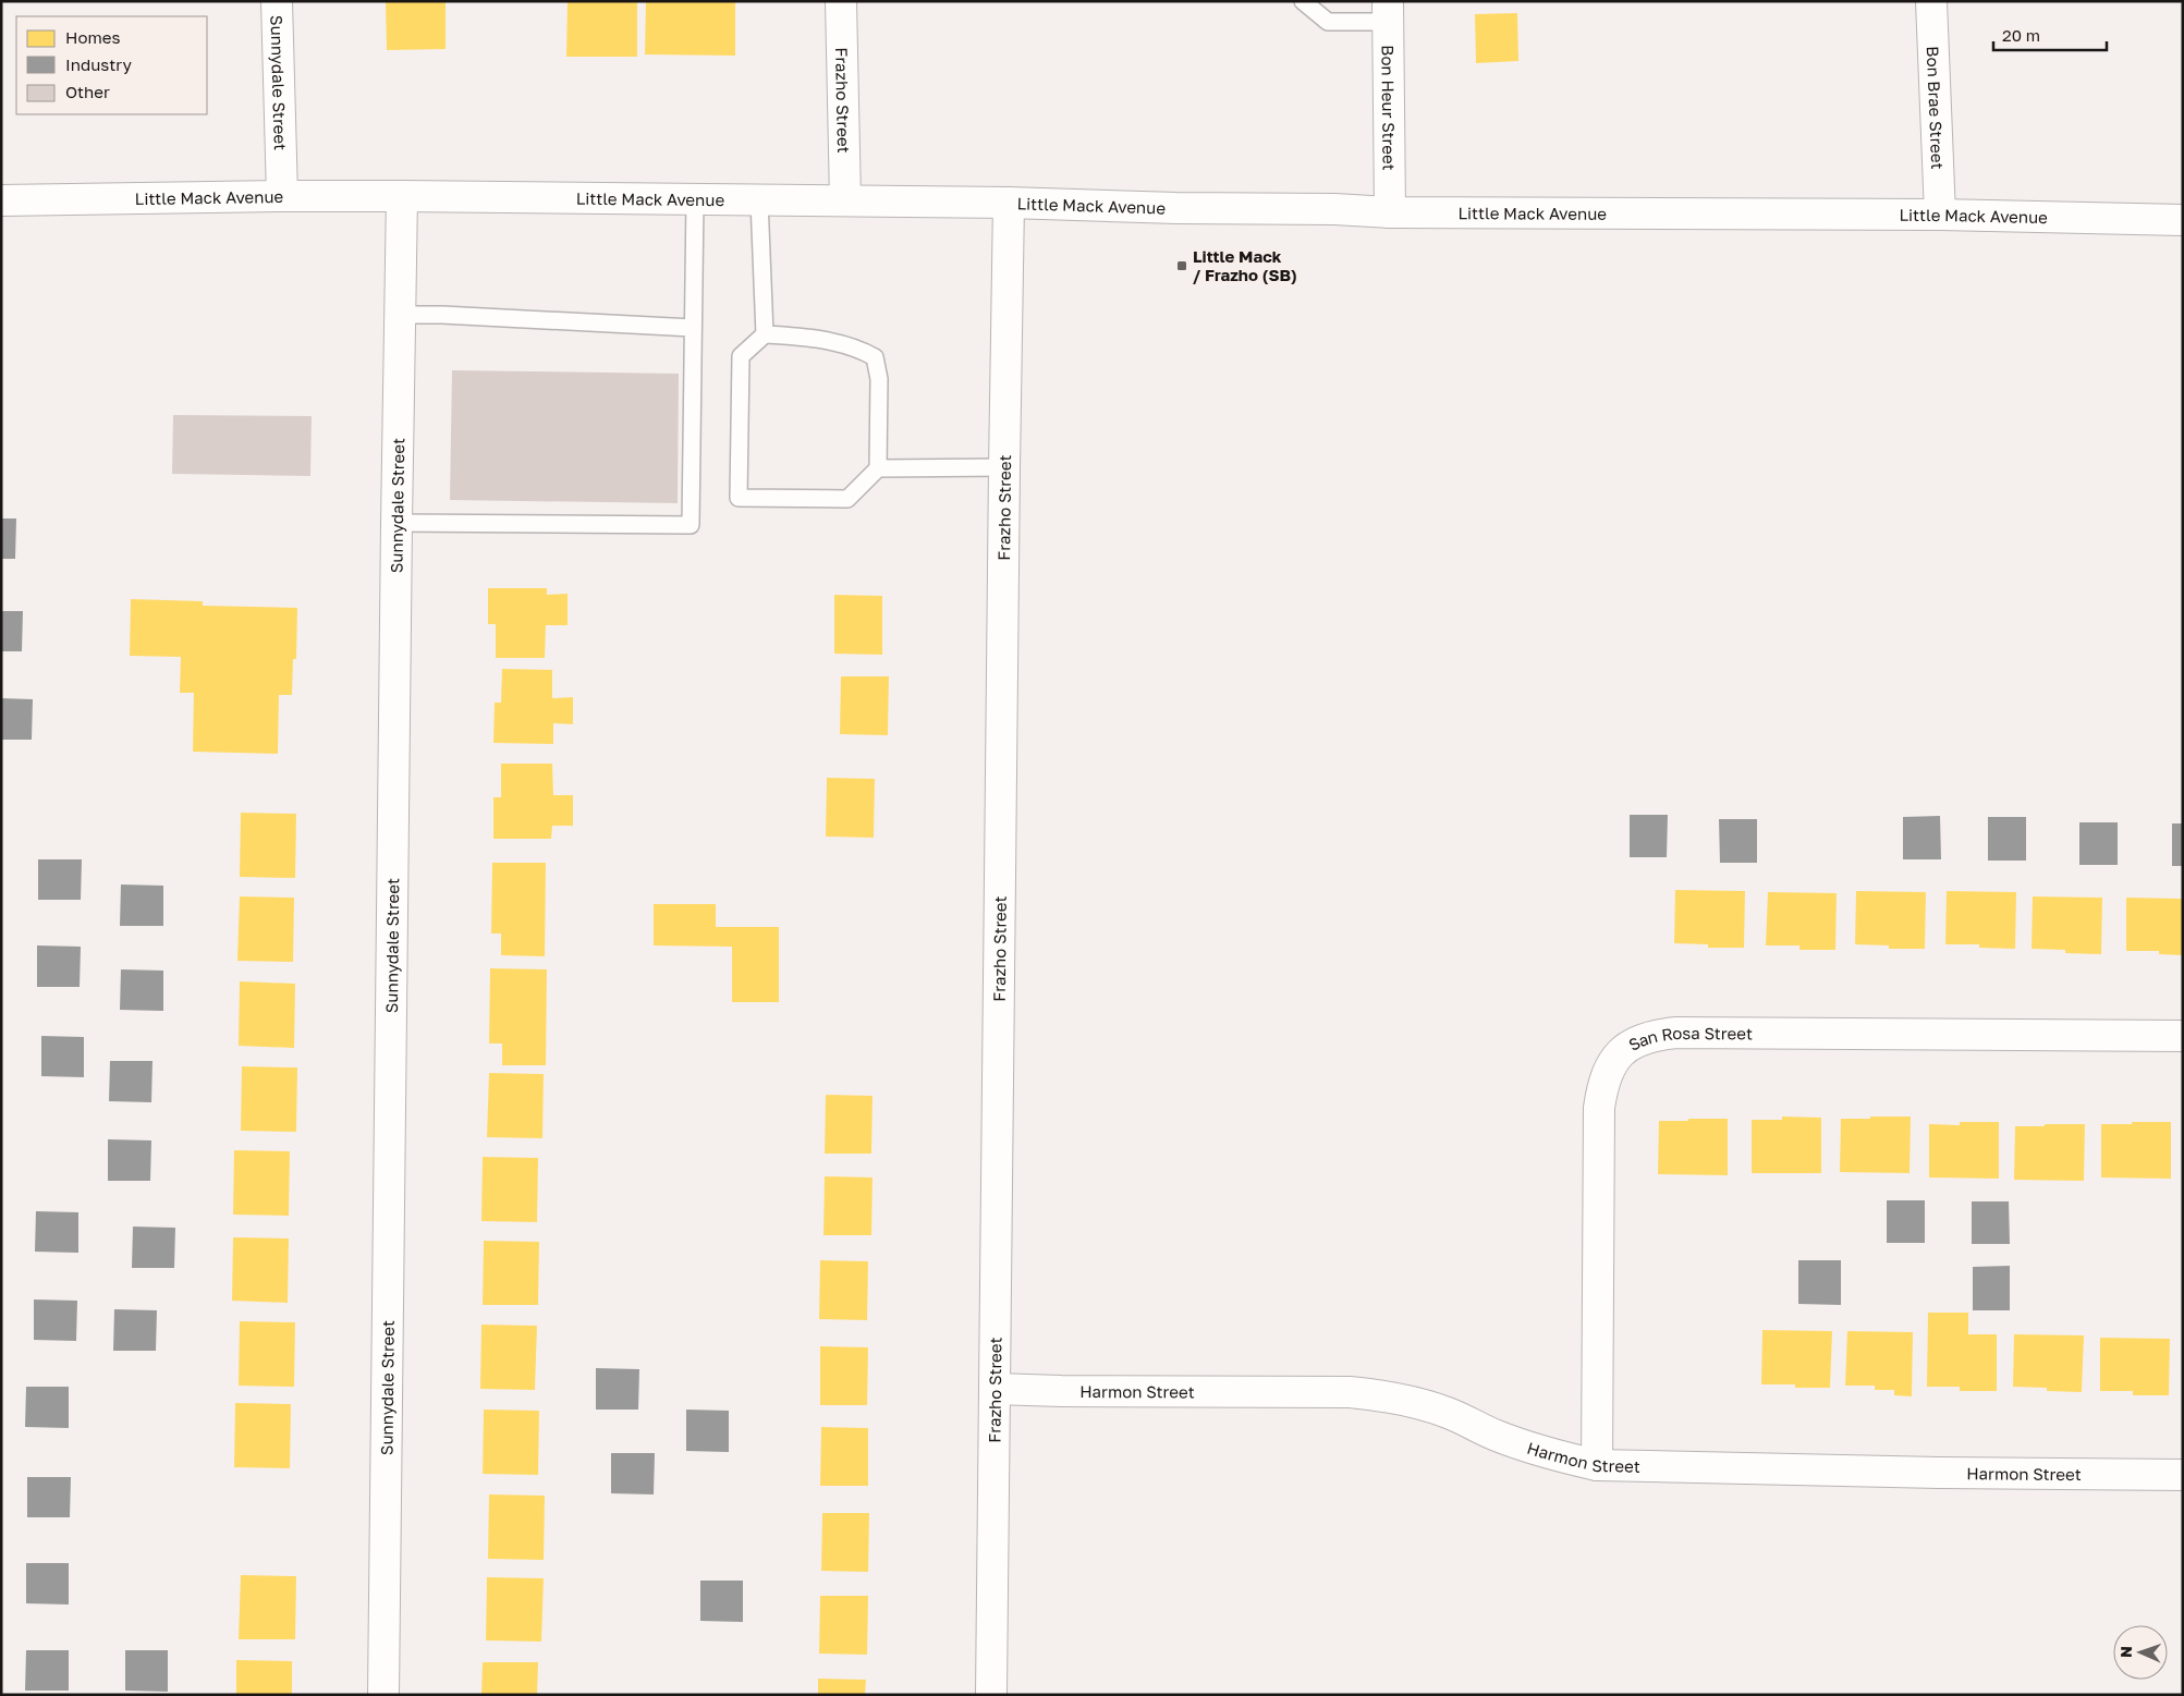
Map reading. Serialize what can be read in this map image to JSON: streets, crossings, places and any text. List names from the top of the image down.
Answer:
{
  "streets": {
    "street": [
      "Sunnydale Street",
      "Frazho Street",
      "Bon Heur Street",
      "Bon Brae Street",
      "Little Mack Avenue",
      "San Rosa Street",
      "Harmon Street"
    ]
  },
  "crossings": [
    ["Sunnydale Street", "Little Mack Avenue"],
    ["Frazho Street", "Little Mack Avenue"],
    ["Frazho Street", "Harmon Street"],
    ["Bon Heur Street", "Little Mack Avenue"],
    ["Bon Brae Street", "Little Mack Avenue"],
    ["San Rosa Street", "Harmon Street"]
  ],
  "places": {
    "transit": ["Little Mack / Frazho (SB)"]
  },
  "legend": ["Homes", "Industry", "Other"],
  "scale_bar": "20 m",
  "north": "left"
}
